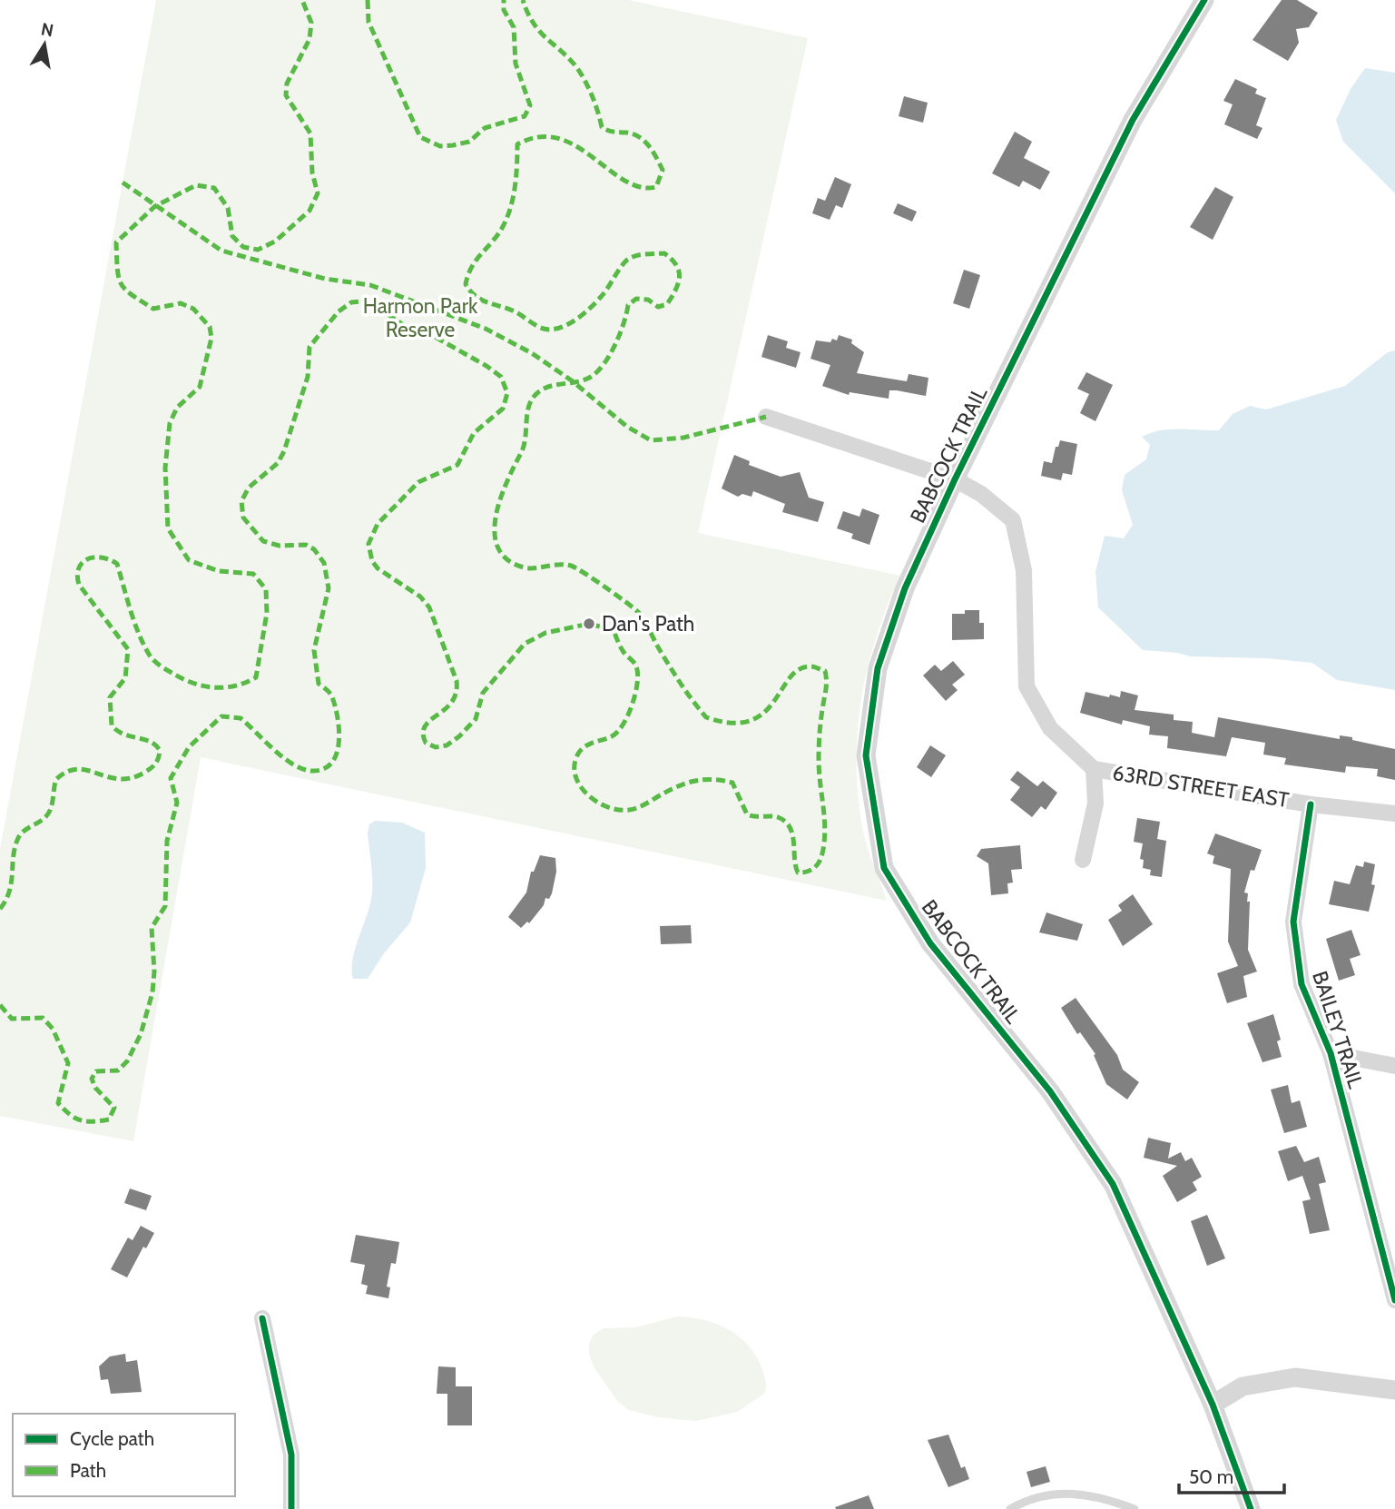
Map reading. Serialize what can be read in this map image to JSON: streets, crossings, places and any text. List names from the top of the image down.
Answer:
{
  "streets": {
    "street": ["BABCOCK TRAIL", "63RD STREET EAST", "BAILEY TRAIL"]
  },
  "crossings": [
    ["BABCOCK TRAIL", "63RD STREET EAST"],
    ["63RD STREET EAST", "BAILEY TRAIL"]
  ],
  "parks": ["Harmon Park Reserve"],
  "places": ["Dan's Path"],
  "legend": ["Cycle path", "Path"],
  "scale_bar": "50 m",
  "north": "top"
}
